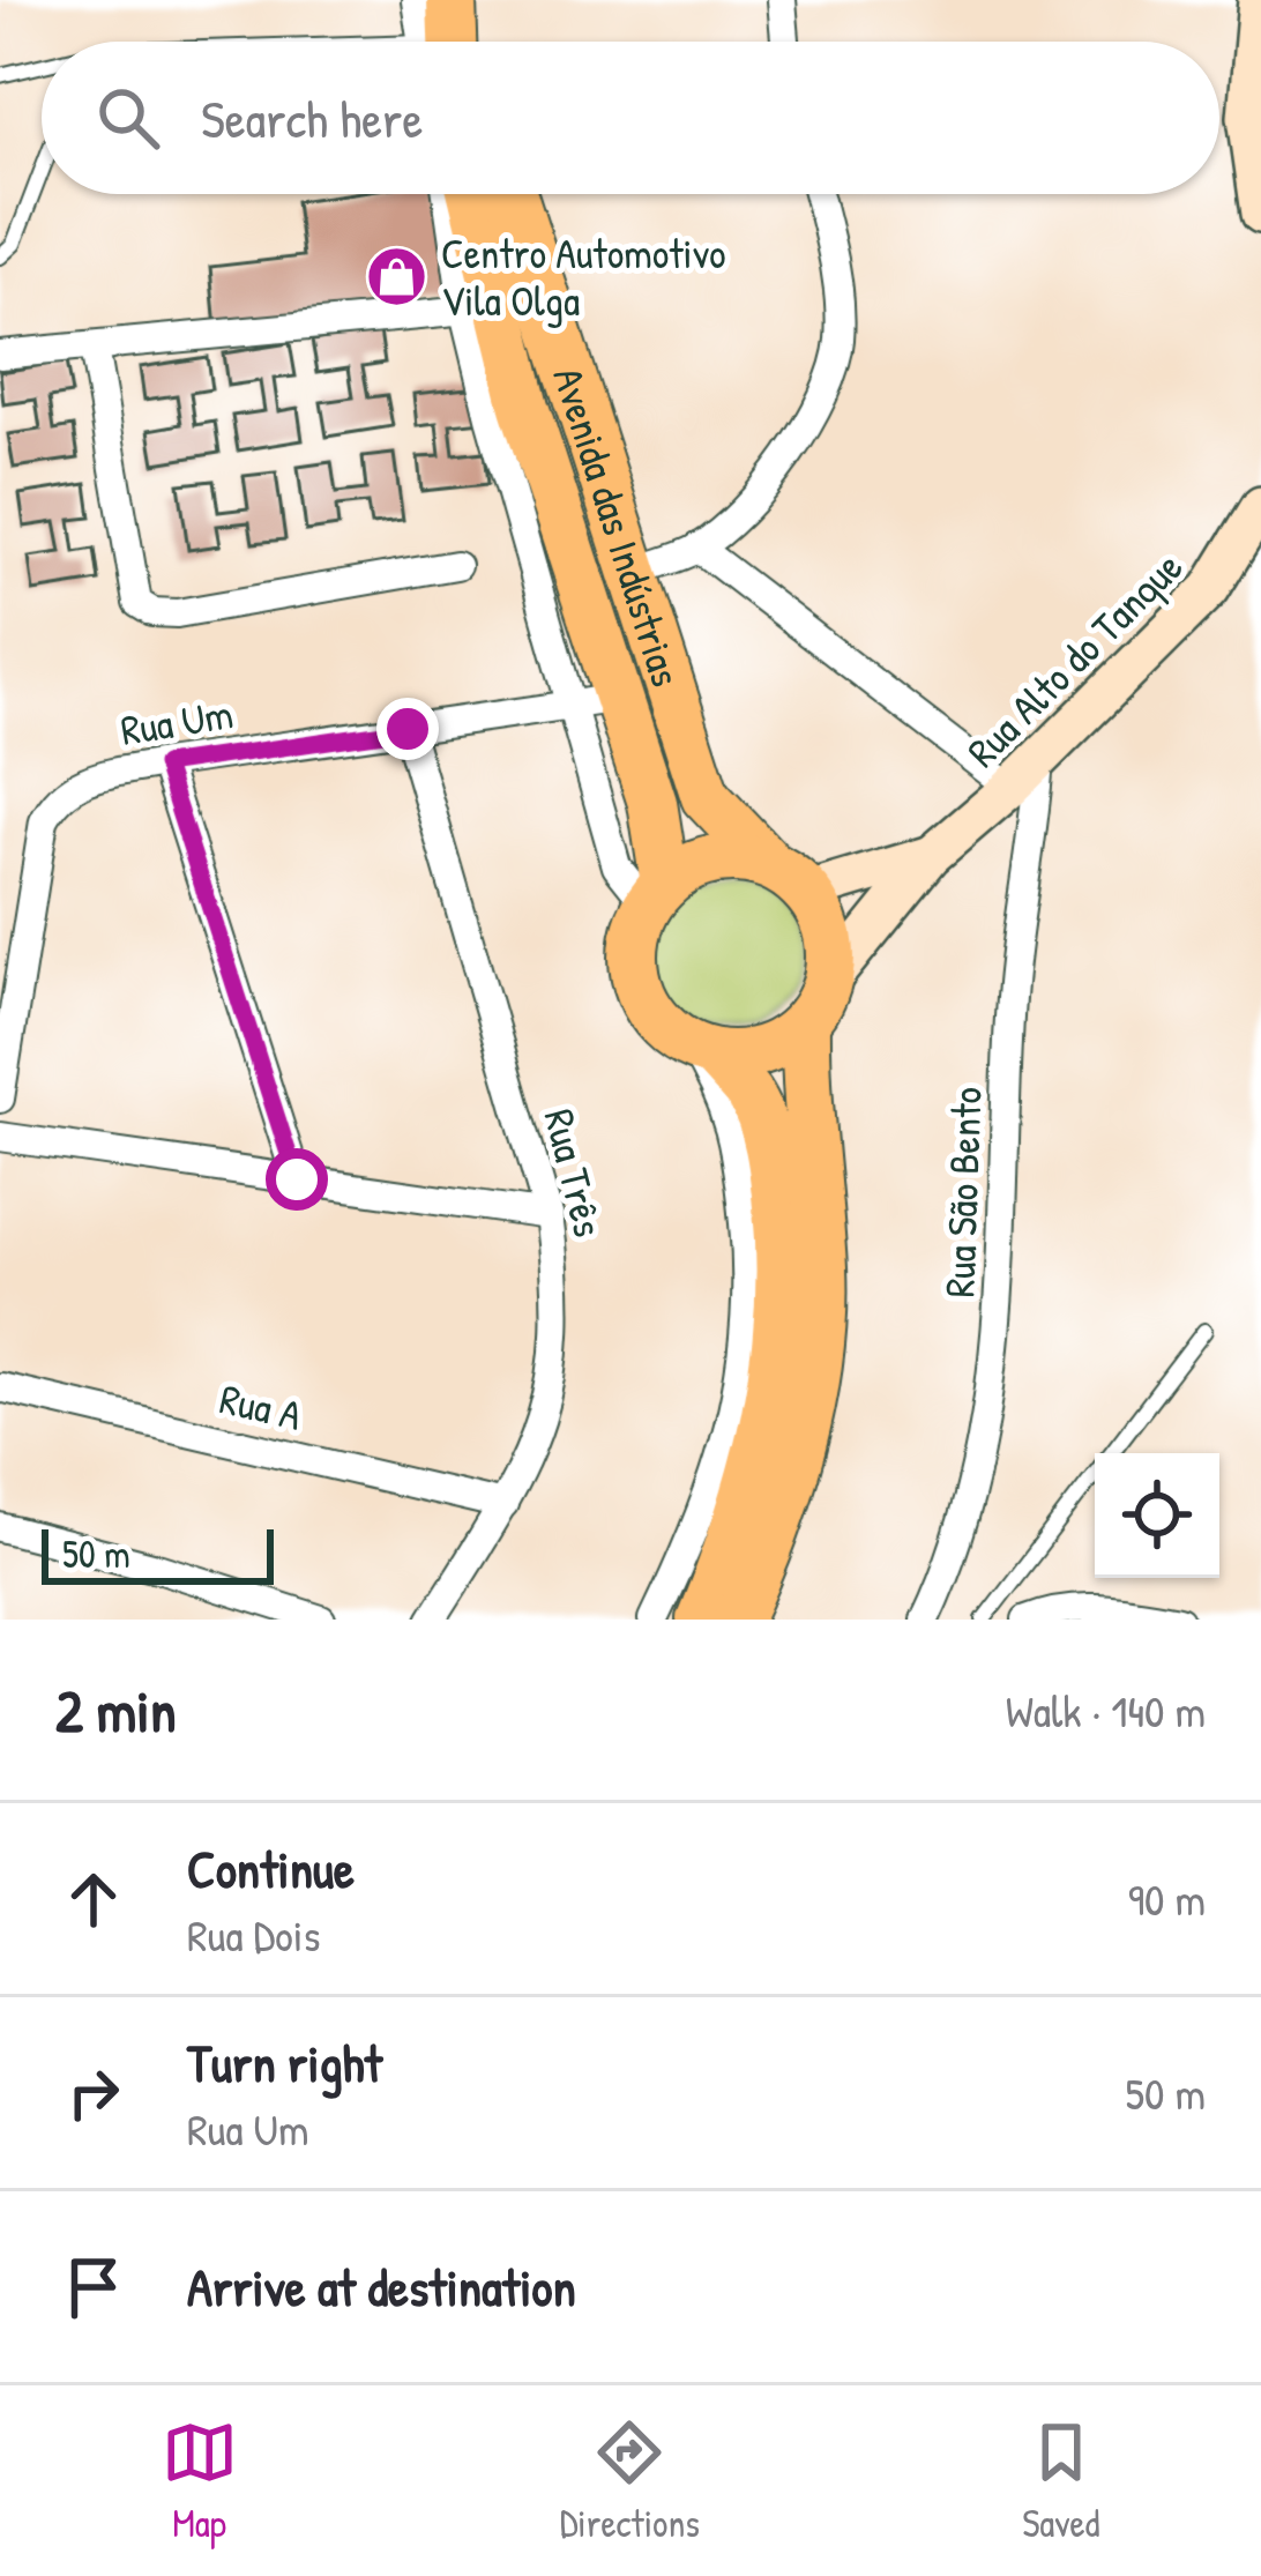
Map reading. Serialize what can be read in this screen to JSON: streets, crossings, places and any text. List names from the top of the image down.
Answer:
{
  "streets": {
    "highway": ["Avenida das Indústrias"],
    "main road": ["Rua Alto do Tanque"],
    "street": [
      "Rua Um",
      "Rua Três",
      "Rua São Bento",
      "Rua A"
    ]
  },
  "crossings": [
    ["Avenida das Indústrias", "Rua Alto do Tanque"],
    ["Avenida das Indústrias", "Rua Um"],
    ["Rua Alto do Tanque", "Rua São Bento"],
    ["Rua Um", "Rua Três"],
    ["Rua Três", "Rua A"]
  ],
  "places": {
    "shop": ["Centro Automotivo Vila Olga"]
  },
  "scale_bar": "50 m",
  "page": {
    "search": "Search here",
    "scale": "50 m",
    "heading": ["2 min", "Walk · 140 m"],
    "list": [
      ["Continue", "Rua Dois", "90 m"],
      ["Turn right", "Rua Um", "50 m"],
      "Arrive at destination"
    ],
    "nav": ["Map", "Directions", "Saved"]
  }
}
